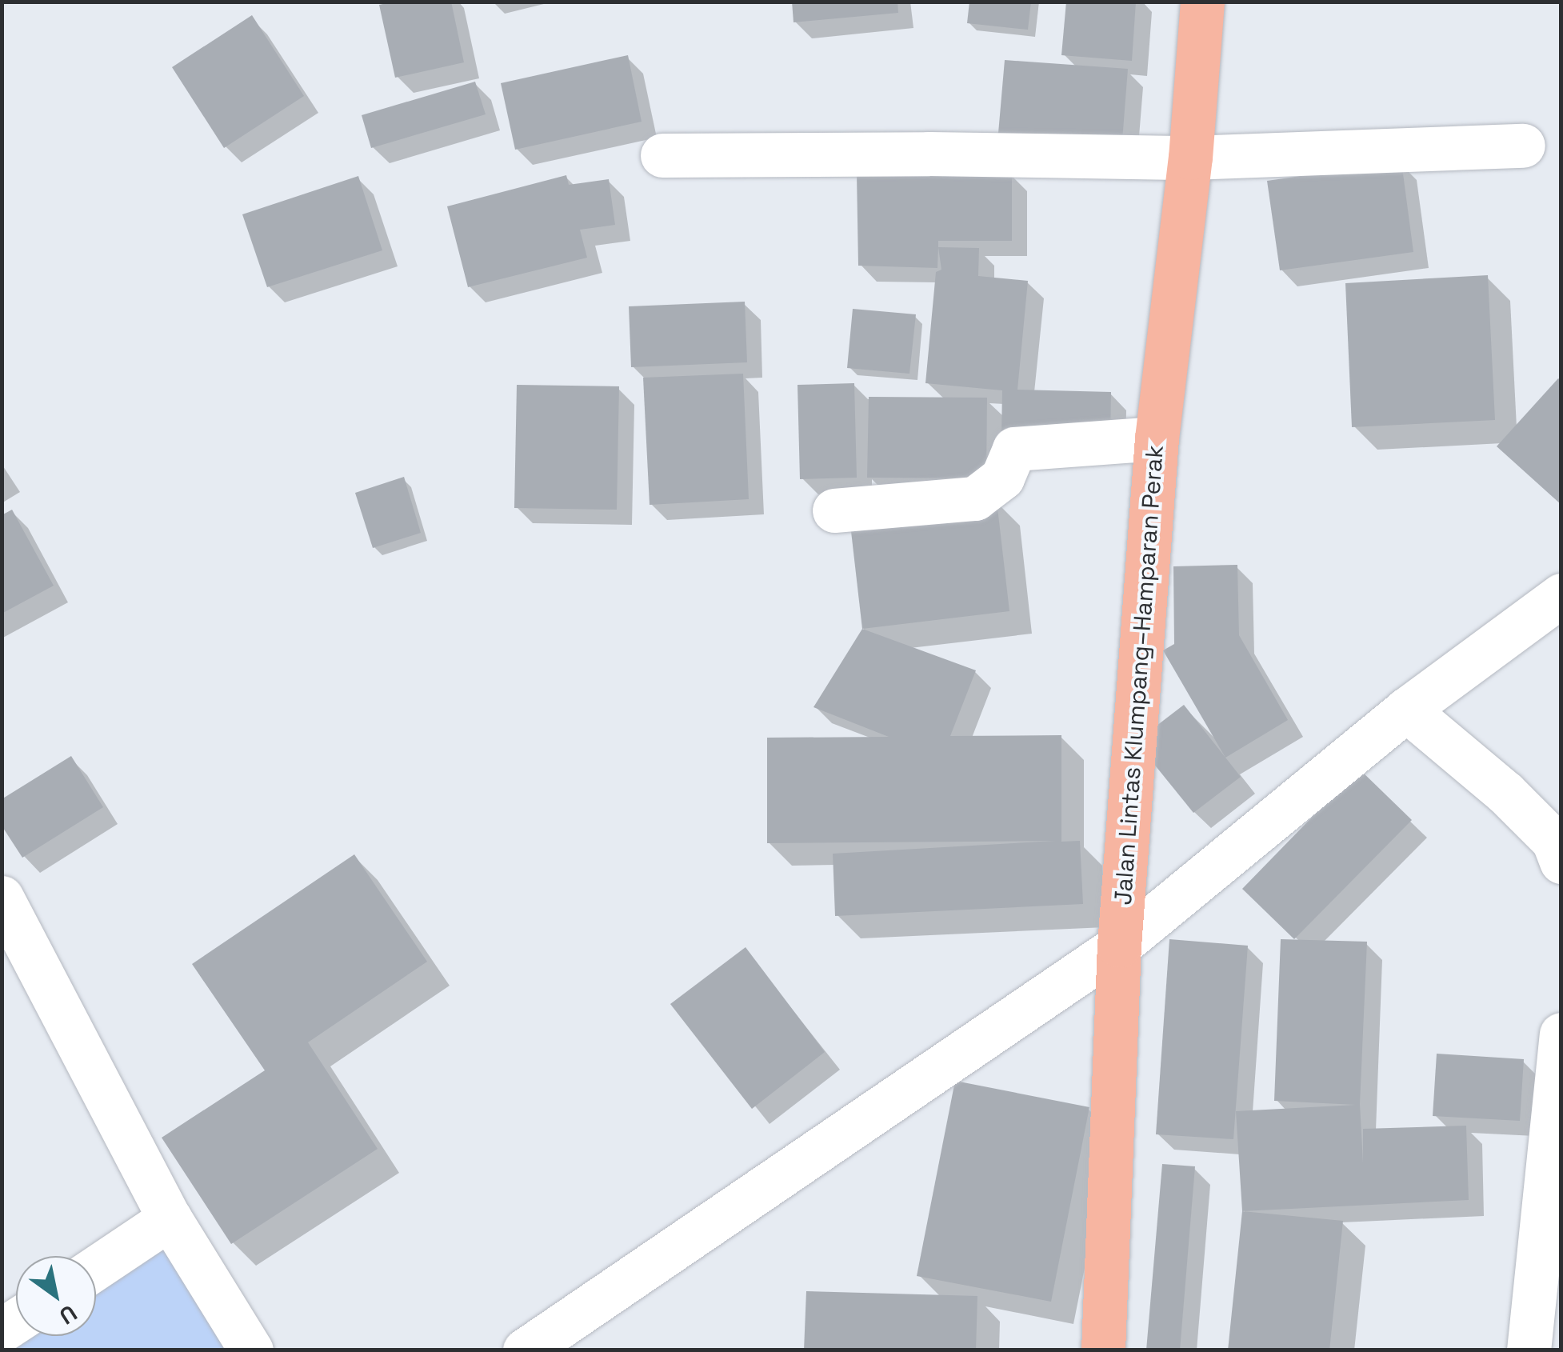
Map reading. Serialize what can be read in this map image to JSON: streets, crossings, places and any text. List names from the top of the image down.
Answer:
{
  "streets": {
    "main road": ["Jalan Lintas Klumpang–Hamparan Perak"]
  },
  "north": "bottom right"
}
